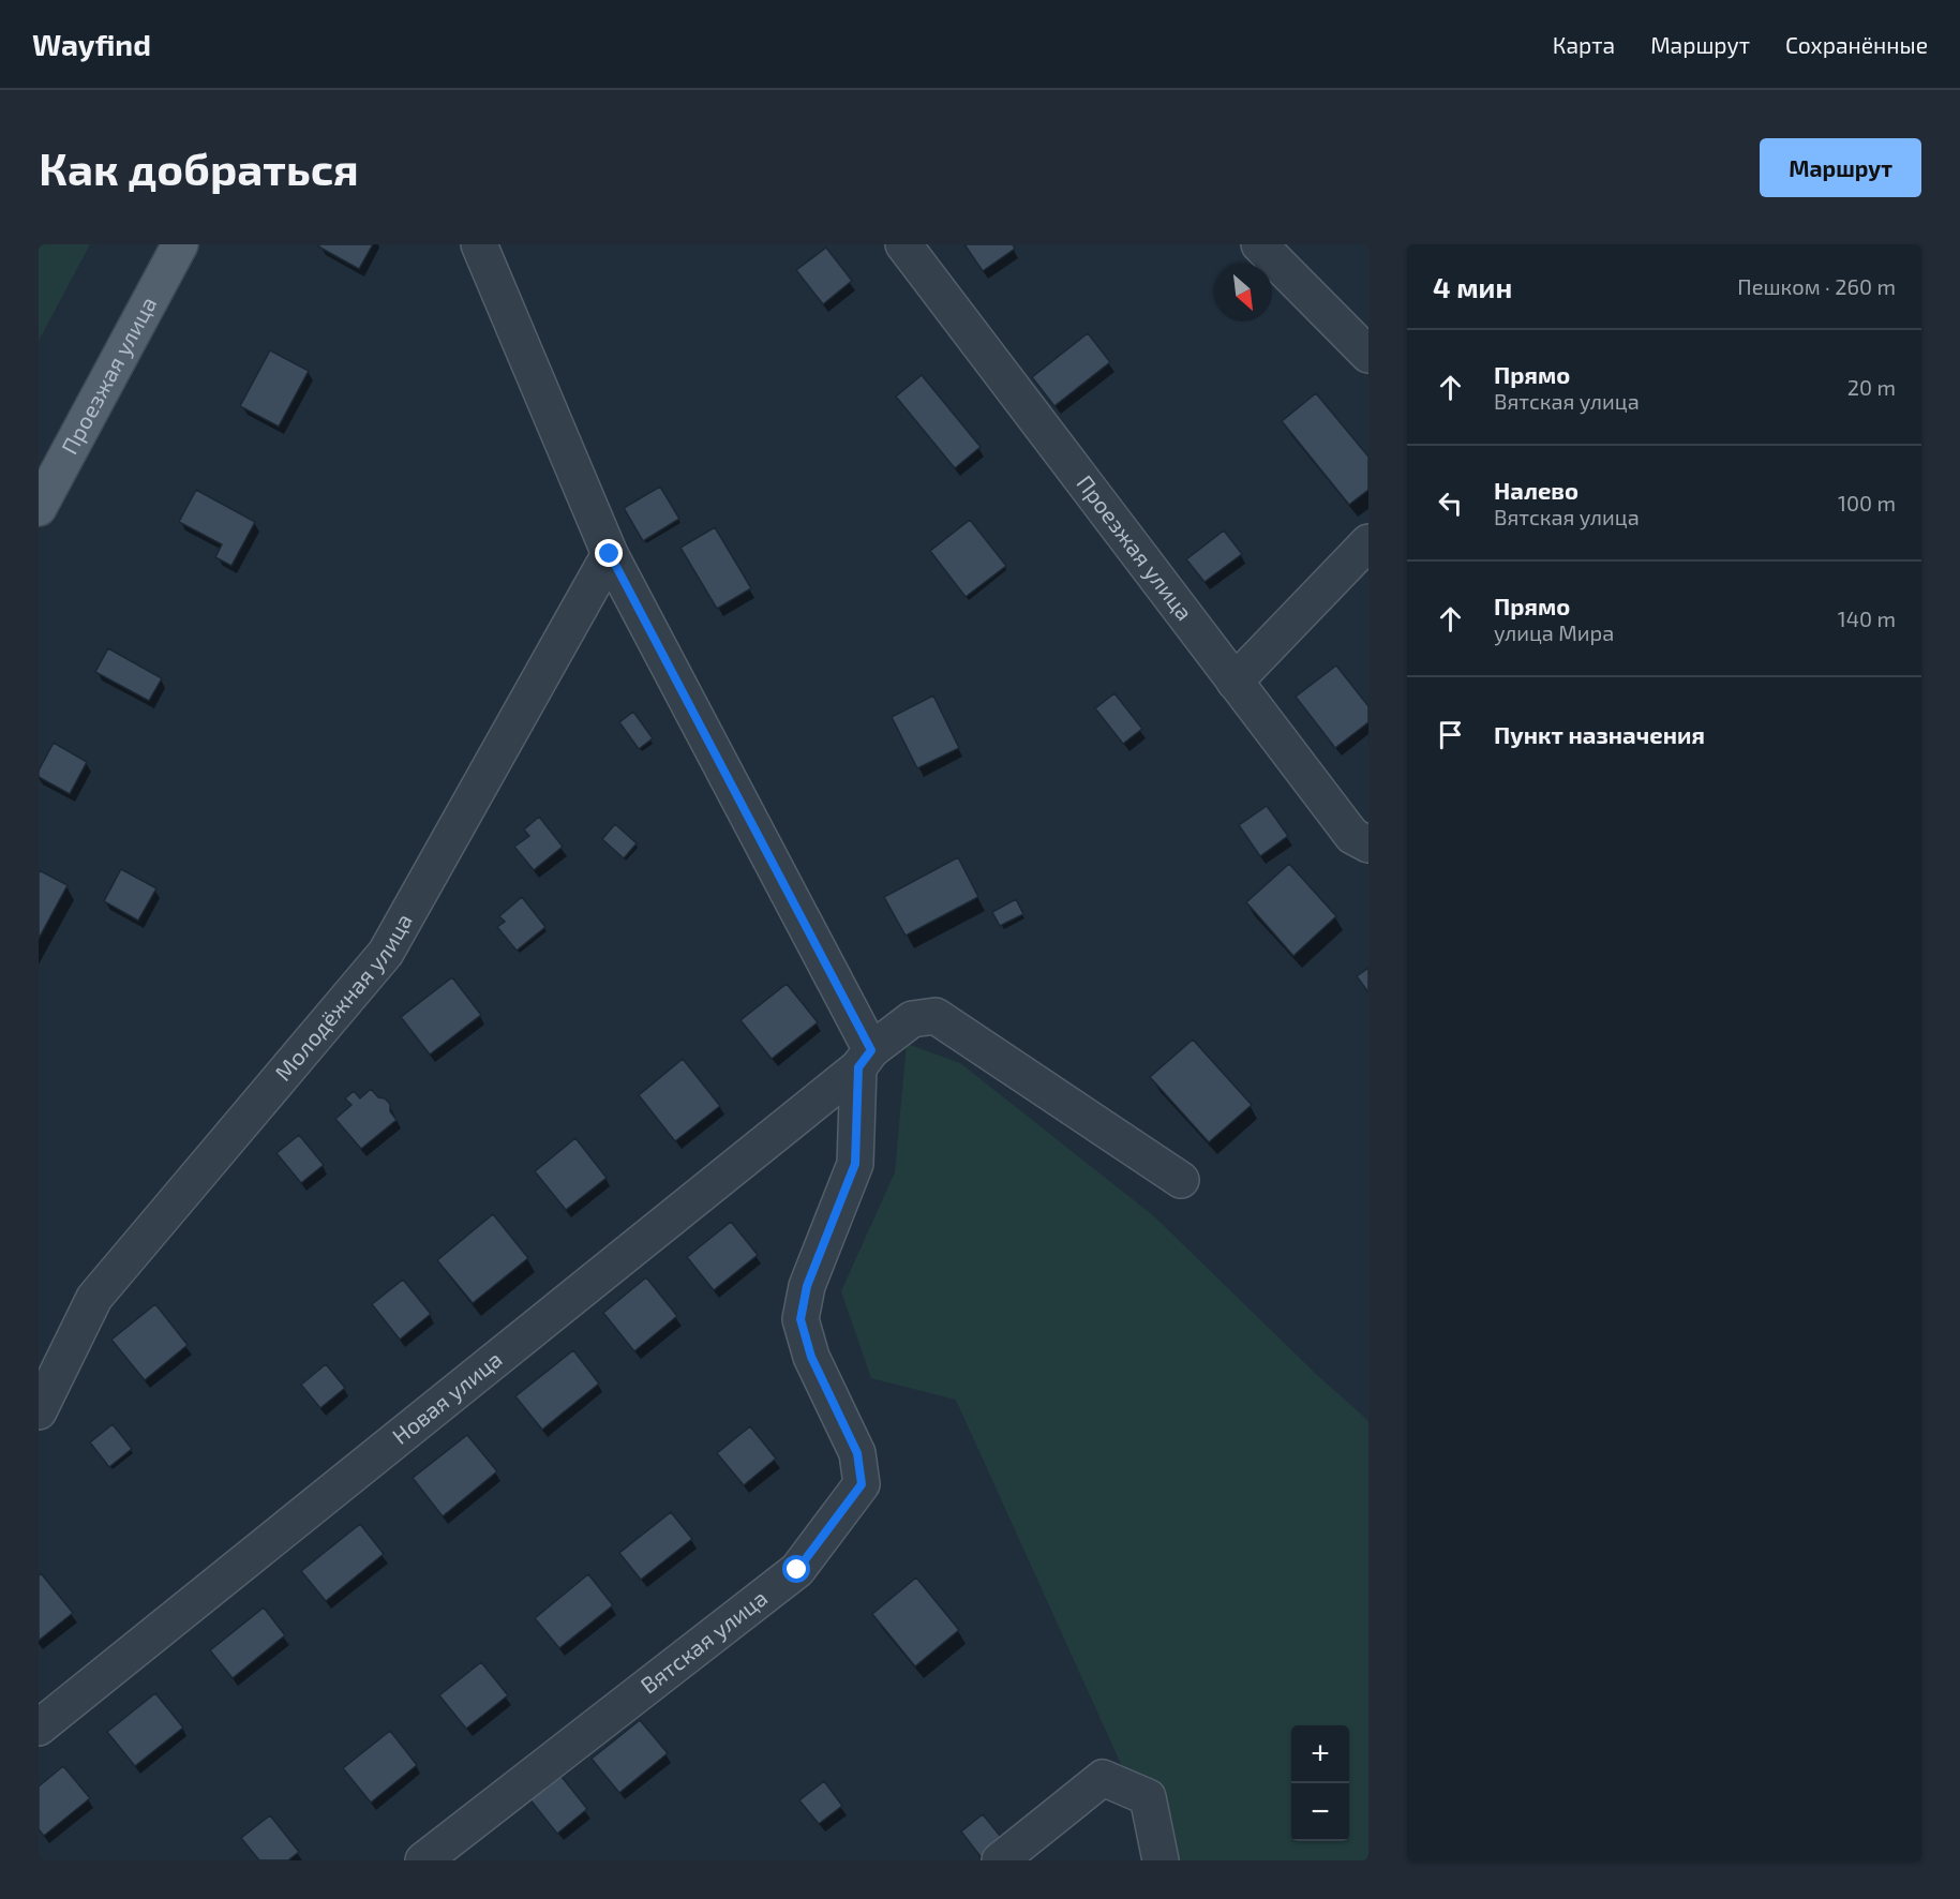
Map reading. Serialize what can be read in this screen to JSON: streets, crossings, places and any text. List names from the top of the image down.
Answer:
{
  "streets": {
    "main road": ["Проезжая улица"],
    "street": ["Молодёжная улица", "Новая улица", "Вятская улица"]
  },
  "crossings": [
    ["Новая улица", "Вятская улица"]
  ],
  "north": "bottom right",
  "page": {
    "header": "Wayfind",
    "nav": ["Карта", "Маршрут", "Сохранённые"],
    "buttons": "Маршрут",
    "title": "Как добраться",
    "heading": ["4 мин", "Пешком · 260 m"],
    "list": [
      ["Прямо", "Вятская улица", "20 m"],
      ["Налево", "Вятская улица", "100 m"],
      ["Прямо", "улица Мира", "140 m"],
      "Пункт назначения"
    ],
    "map_buttons": ["+", "−"]
  }
}
